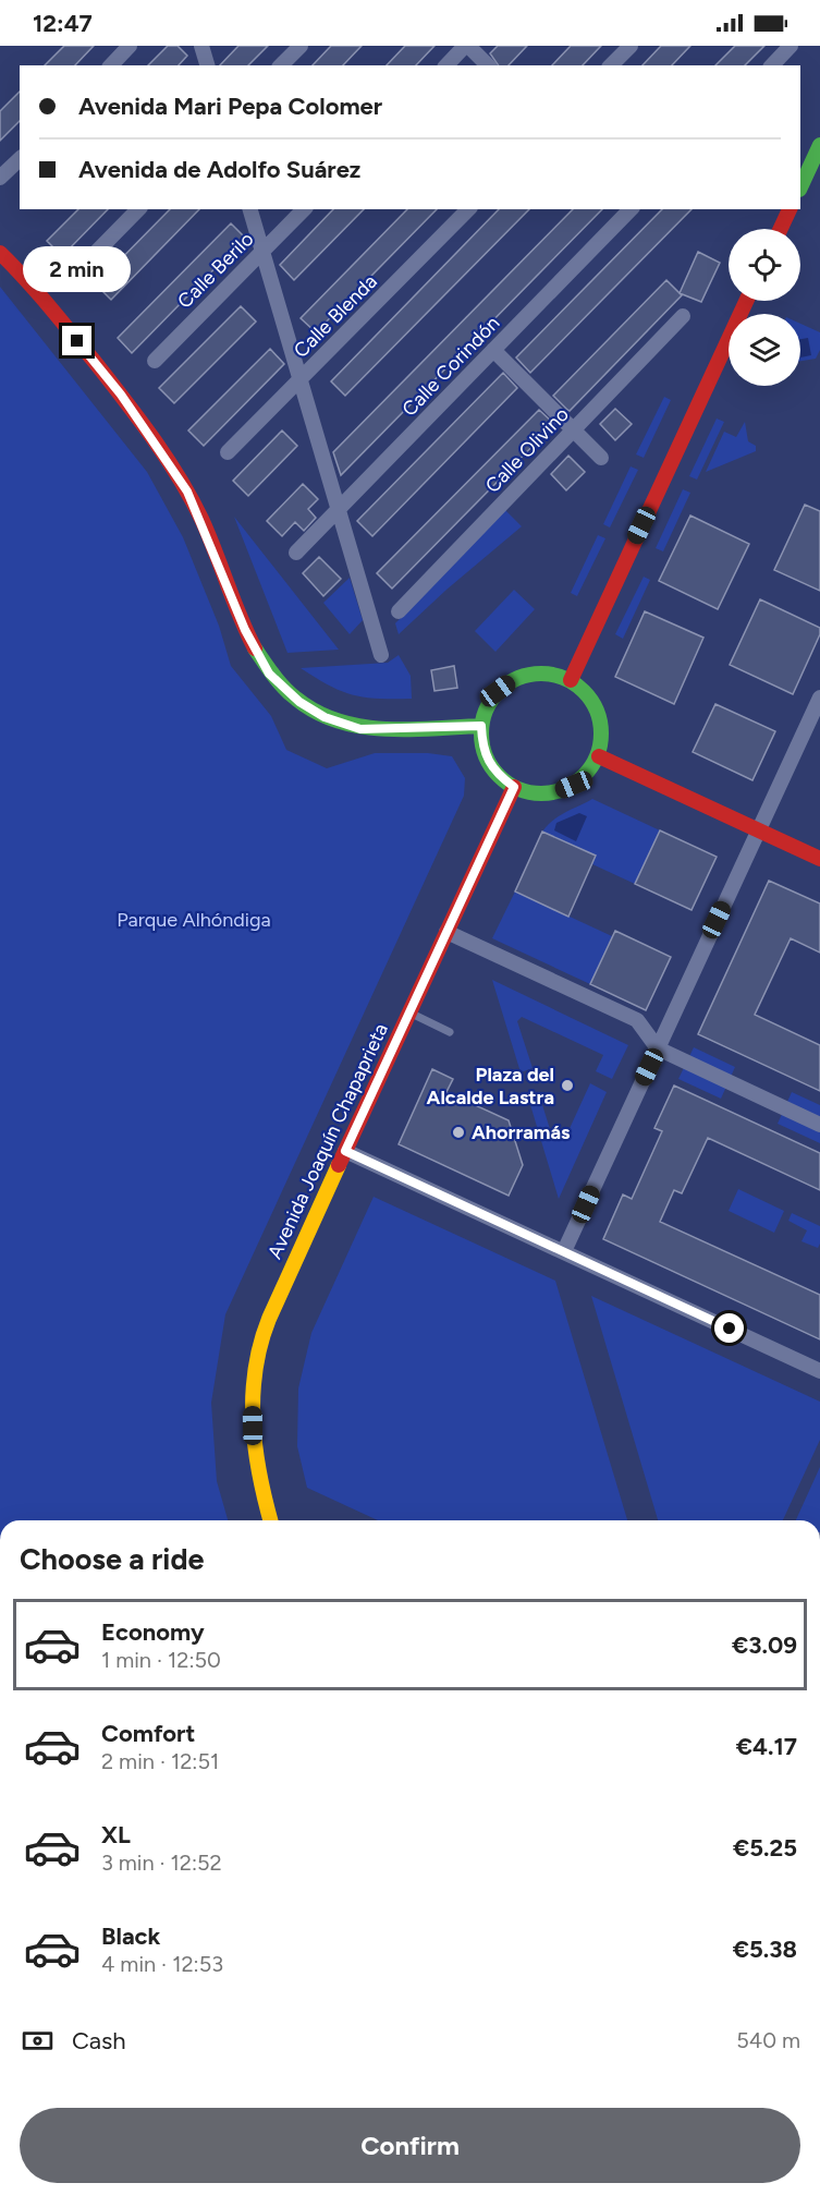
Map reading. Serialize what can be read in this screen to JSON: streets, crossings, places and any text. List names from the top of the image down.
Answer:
{
  "streets": {
    "street": [
      "Calle Berilo",
      "Calle Blenda",
      "Calle Corindón",
      "Calle Olivino",
      "Avenida Joaquín Chapaprieta"
    ]
  },
  "parks": ["Parque Alhóndiga"],
  "places": ["Plaza del Alcalde Lastra", "Ahorramás"],
  "page": {
    "status": "12:47",
    "banner": ["Avenida Mari Pepa Colomer", "Avenida de Adolfo Suárez"],
    "bubble": "2 min",
    "heading": "Choose a ride",
    "list": [
      {
        "name": "Economy",
        "note": "1 min · 12:50",
        "value": "€3.09"
      },
      {
        "name": "Comfort",
        "note": "2 min · 12:51",
        "value": "€4.17"
      },
      {
        "name": "XL",
        "note": "3 min · 12:52",
        "value": "€5.25"
      },
      {
        "name": "Black",
        "note": "4 min · 12:53",
        "value": "€5.38"
      }
    ],
    "pay": ["Cash", "540 m"],
    "buttons": "Confirm"
  }
}
